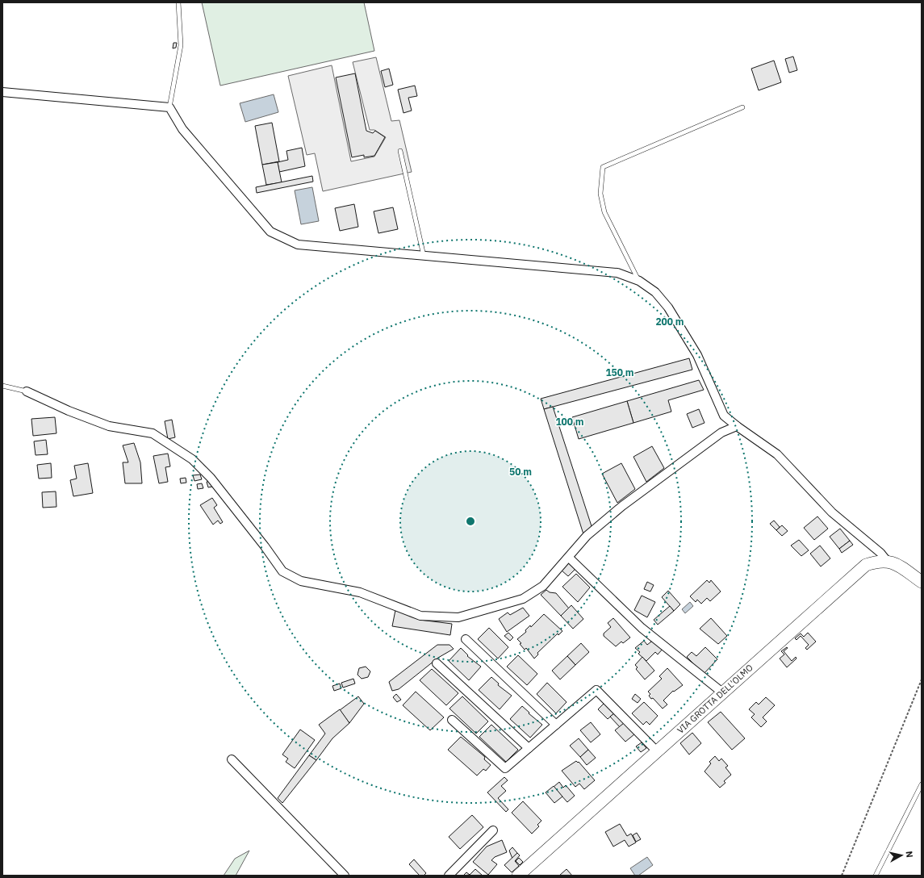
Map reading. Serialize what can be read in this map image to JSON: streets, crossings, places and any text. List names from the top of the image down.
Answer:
{
  "streets": {
    "street": ["VIA GROTTA DELL'OLMO"]
  },
  "north": "right",
  "rings": [
    "200 m",
    "150 m",
    "100 m",
    "50 m"
  ]
}
